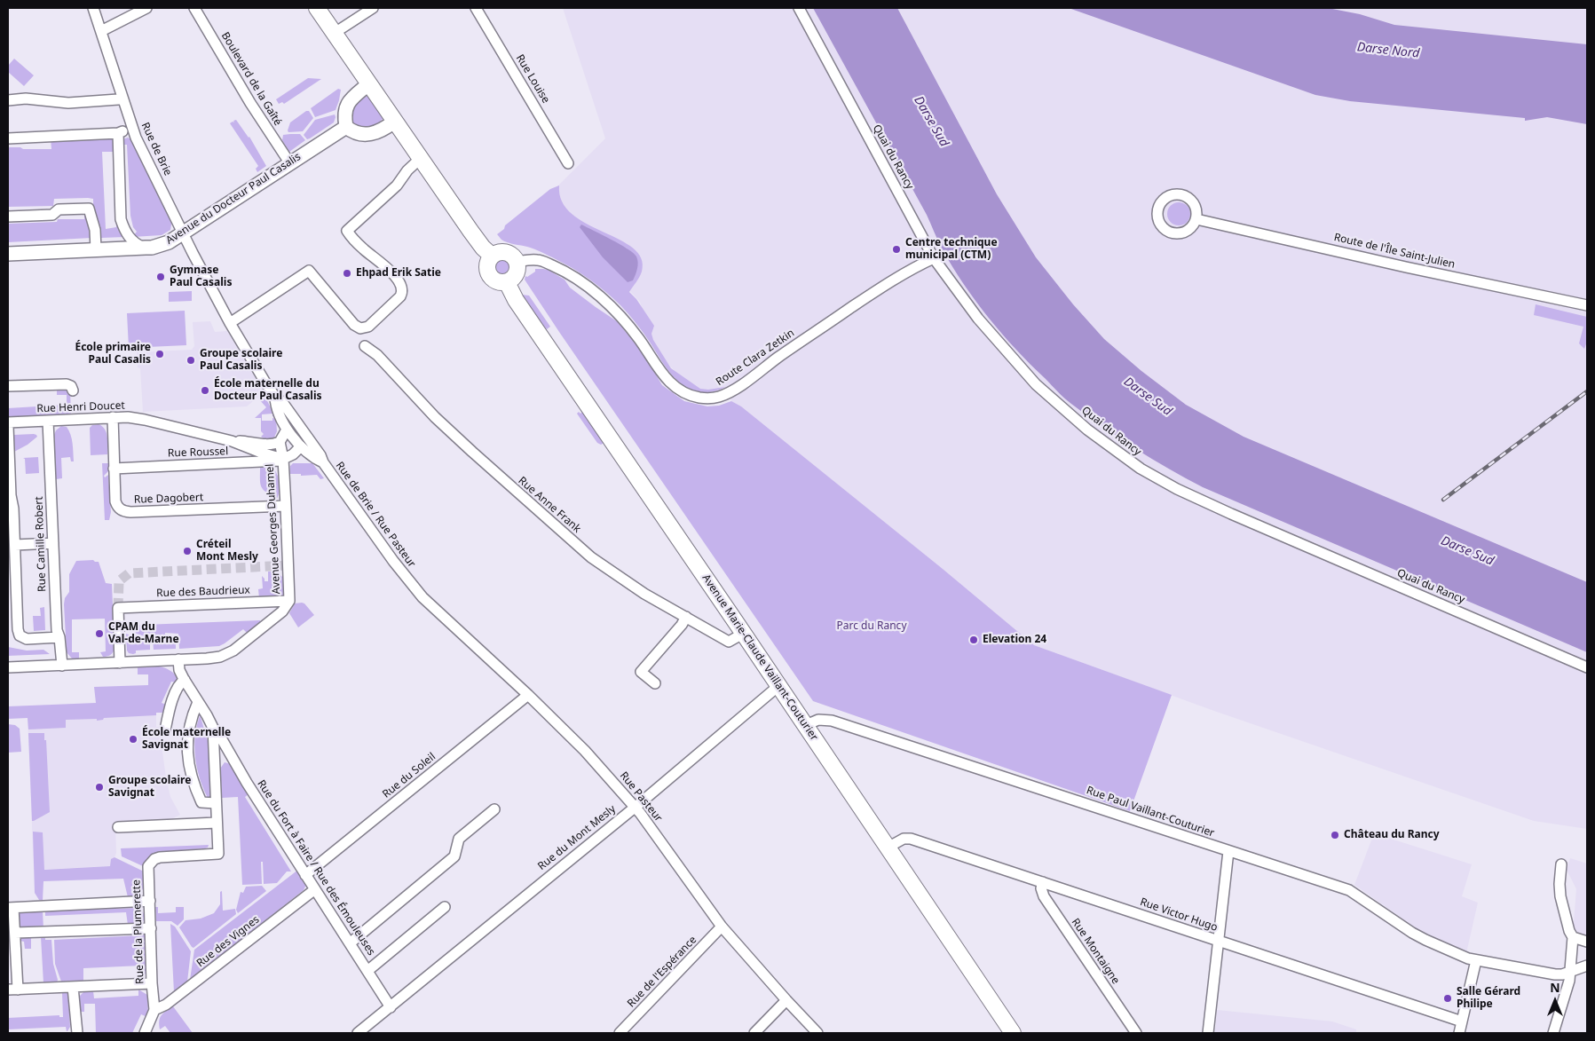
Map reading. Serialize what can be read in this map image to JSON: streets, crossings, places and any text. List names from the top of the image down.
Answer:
{
  "streets": {
    "main road": ["Avenue Marie-Claude Vaillant-Couturier"],
    "street": [
      "Boulevard de la Gaîté",
      "Rue Louise",
      "Rue de Brie",
      "Quai du Rancy",
      "Avenue du Docteur Paul Casalis",
      "Route de l'Île Saint-Julien",
      "Route Clara Zetkin",
      "Rue Henri Doucet",
      "Rue Roussel",
      "Rue Dagobert",
      "Rue Anne Frank",
      "Rue de Brie / Rue Pasteur",
      "Avenue Georges Duhamel",
      "Rue Camille Robert",
      "Rue des Baudrieux",
      "Rue du Soleil",
      "Rue Pasteur",
      "Rue Paul Vaillant-Couturier",
      "Rue du Mont Mesly",
      "Rue du Fort à Faire / Rue des Émouleuses",
      "Rue Victor Hugo",
      "Rue de la Plumerette",
      "Rue des Vignes",
      "Rue Montaigne",
      "Rue de l'Espérance"
    ]
  },
  "crossings": [
    ["Boulevard de la Gaîté", "Avenue du Docteur Paul Casalis"],
    ["Rue de Brie", "Avenue du Docteur Paul Casalis"],
    ["Quai du Rancy", "Route Clara Zetkin"],
    ["Route Clara Zetkin", "Avenue Marie-Claude Vaillant-Couturier"],
    ["Rue Henri Doucet", "Rue Roussel"],
    ["Rue Henri Doucet", "Rue Dagobert"],
    ["Rue Henri Doucet", "Avenue Georges Duhamel"],
    ["Rue Henri Doucet", "Rue Camille Robert"],
    ["Rue Roussel", "Rue Dagobert"],
    ["Rue Roussel", "Avenue Georges Duhamel"],
    ["Rue Dagobert", "Avenue Georges Duhamel"],
    ["Rue Anne Frank", "Avenue Marie-Claude Vaillant-Couturier"],
    ["Rue de Brie / Rue Pasteur", "Rue Pasteur"],
    ["Avenue Georges Duhamel", "Rue Camille Robert"],
    ["Avenue Georges Duhamel", "Rue des Baudrieux"],
    ["Avenue Georges Duhamel", "Rue du Fort à Faire / Rue des Émouleuses"],
    ["Avenue Marie-Claude Vaillant-Couturier", "Rue Paul Vaillant-Couturier"],
    ["Avenue Marie-Claude Vaillant-Couturier", "Rue du Mont Mesly"],
    ["Avenue Marie-Claude Vaillant-Couturier", "Rue Victor Hugo"],
    ["Rue du Soleil", "Rue Pasteur"],
    ["Rue du Soleil", "Rue du Fort à Faire / Rue des Émouleuses"],
    ["Rue Pasteur", "Rue du Mont Mesly"],
    ["Rue Pasteur", "Rue de l'Espérance"],
    ["Rue du Mont Mesly", "Rue du Fort à Faire / Rue des Émouleuses"],
    ["Rue du Fort à Faire / Rue des Émouleuses", "Rue de la Plumerette"],
    ["Rue du Fort à Faire / Rue des Émouleuses", "Rue des Vignes"],
    ["Rue Victor Hugo", "Rue Montaigne"],
    ["Rue de la Plumerette", "Rue des Vignes"]
  ],
  "water": ["Darse Nord", "Darse Sud"],
  "parks": ["Parc du Rancy"],
  "places": [
    "Centre technique municipal (CTM)",
    "Ehpad Erik Satie",
    "Gymnase Paul Casalis",
    "École primaire Paul Casalis",
    "Groupe scolaire Paul Casalis",
    "École maternelle du Docteur Paul Casalis",
    "Créteil Mont Mesly",
    "CPAM du Val-de-Marne",
    "Elevation 24",
    "École maternelle Savignat",
    "Groupe scolaire Savignat",
    "Château du Rancy",
    "Salle Gérard Philipe"
  ],
  "north": "top"
}
